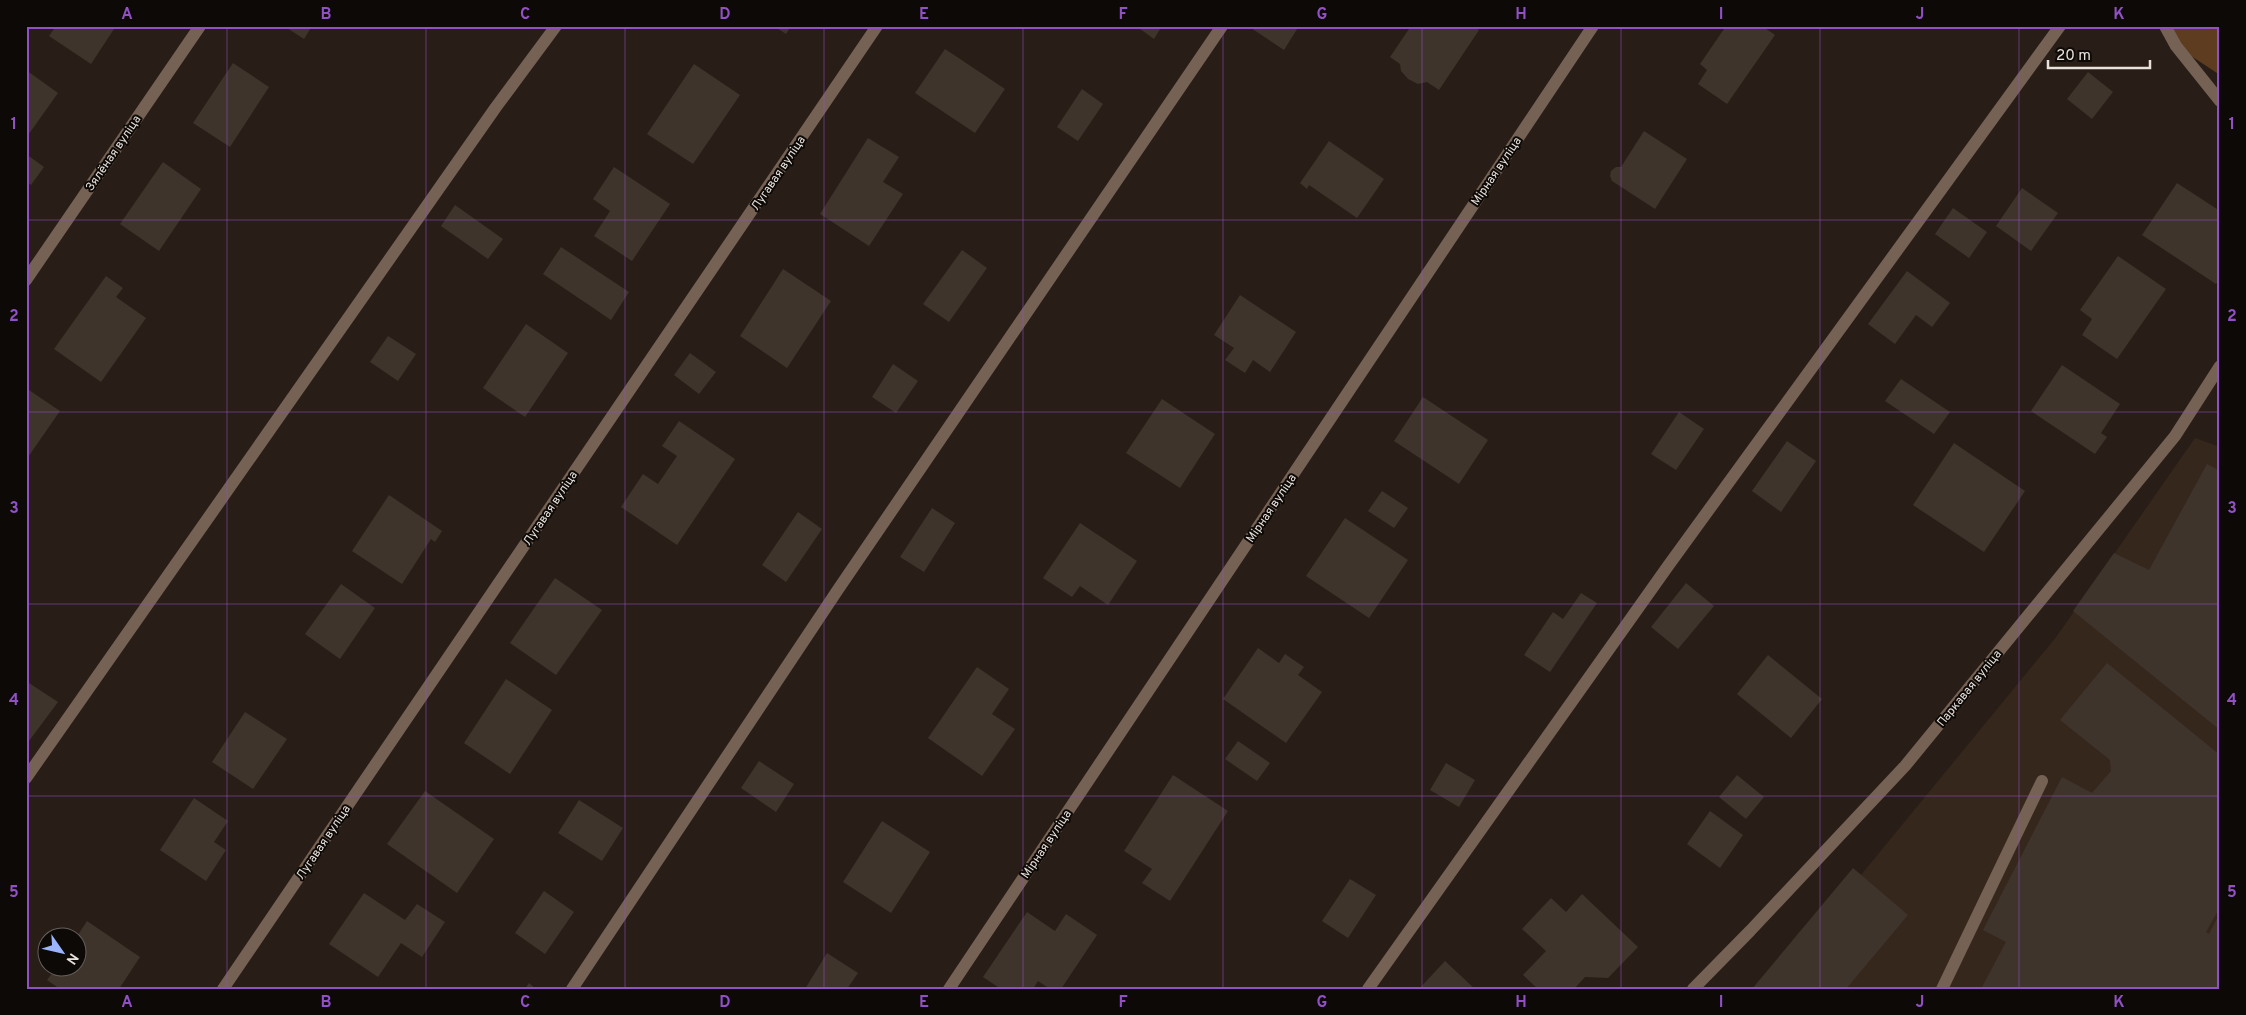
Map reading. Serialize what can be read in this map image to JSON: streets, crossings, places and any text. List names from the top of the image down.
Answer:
{
  "streets": {
    "street": [
      "Зялёная вуліца",
      "Мірная вуліца",
      "Лугавая вуліца",
      "Паркавая вуліца"
    ]
  },
  "scale_bar": "20 m",
  "north": "bottom right",
  "grid": {
    "columns": [
      "A",
      "B",
      "C",
      "D",
      "E",
      "F",
      "G",
      "H",
      "I",
      "J",
      "K"
    ],
    "rows": [
      "1",
      "2",
      "3",
      "4",
      "5"
    ]
  }
}
